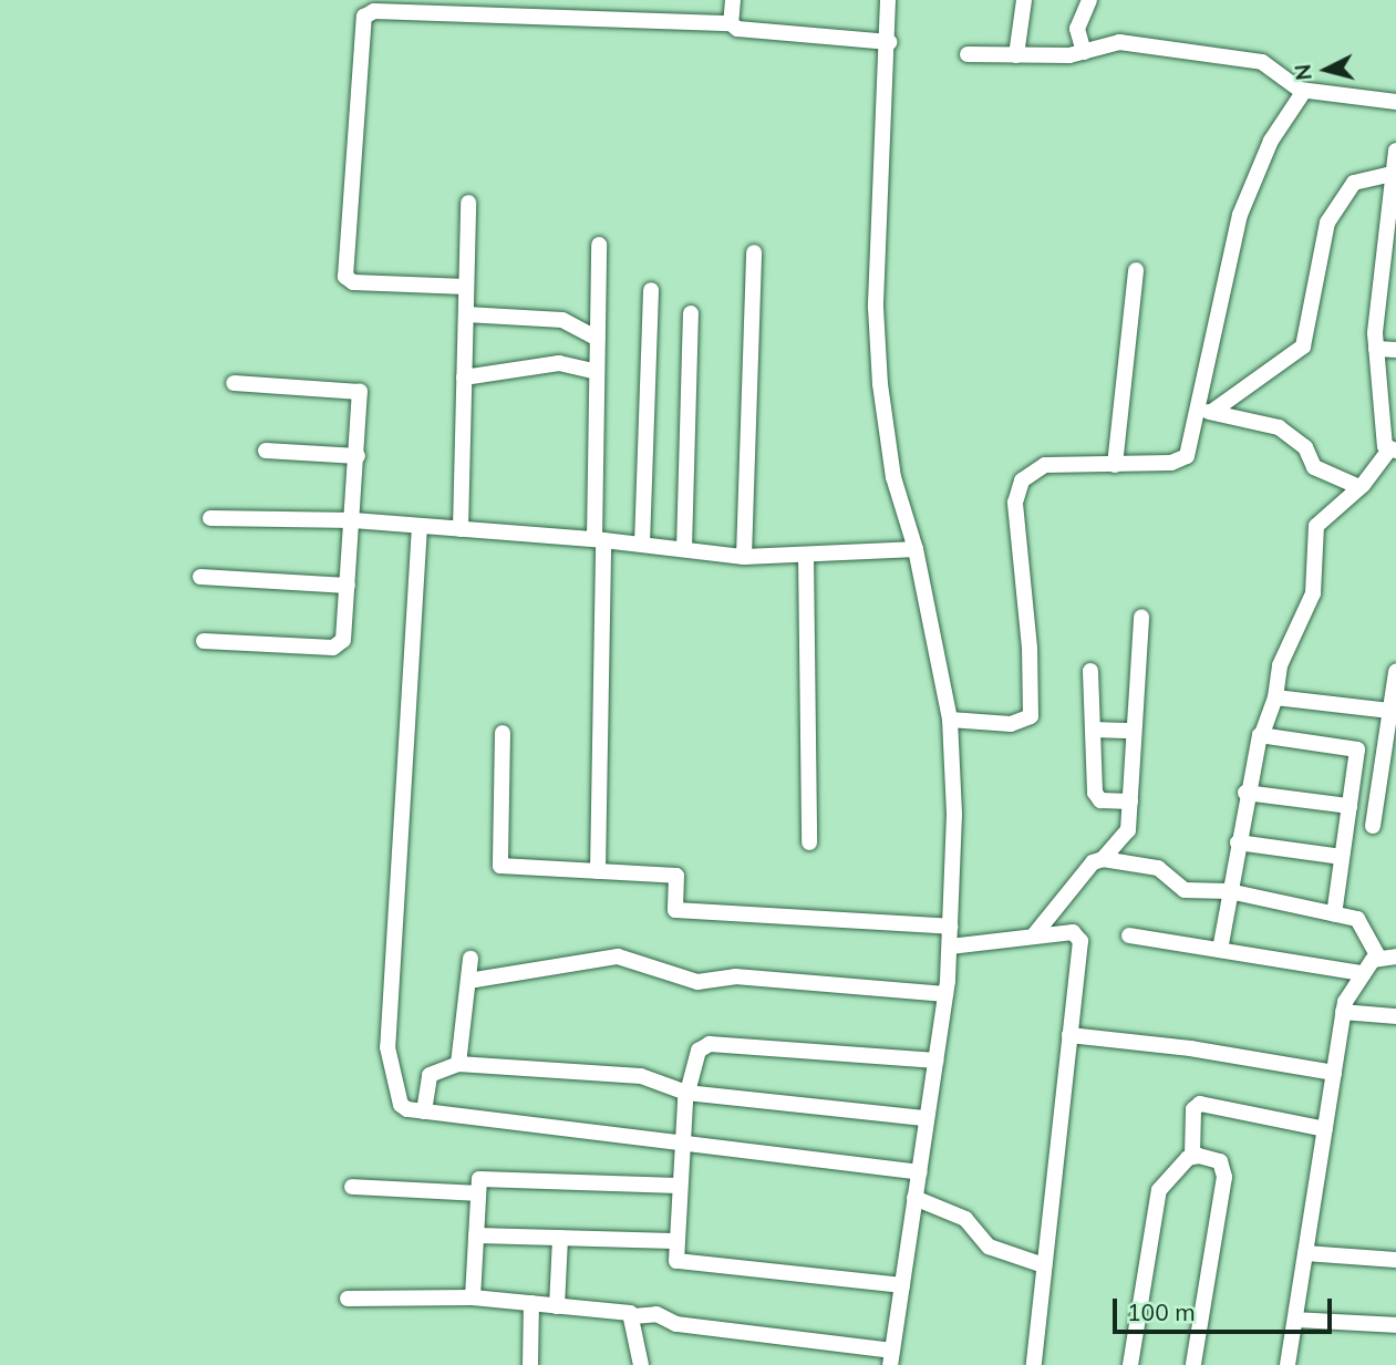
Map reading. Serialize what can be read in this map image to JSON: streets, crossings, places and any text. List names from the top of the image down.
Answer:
{
  "scale_bar": "100 m",
  "north": "left"
}
